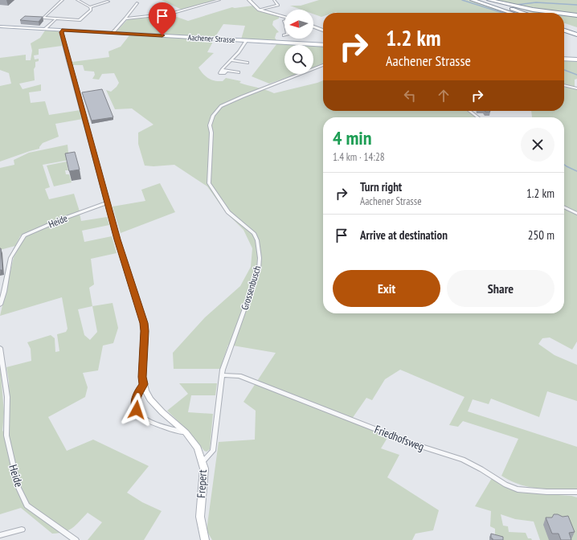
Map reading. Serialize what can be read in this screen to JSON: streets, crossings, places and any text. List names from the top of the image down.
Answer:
{
  "streets": {
    "main road": ["Aachener Strasse"],
    "street": [
      "Heide",
      "Grossenbusch",
      "Friedhofsweg",
      "Frepert"
    ]
  },
  "crossings": [
    ["Aachener Strasse", "Frepert"],
    ["Heide", "Frepert"],
    ["Grossenbusch", "Friedhofsweg"],
    ["Grossenbusch", "Frepert"]
  ],
  "north": "left",
  "page": {
    "turn": ["1.2 km", "Aachener Strasse"],
    "heading": ["4 min", "1.4 km · 14:28"],
    "list": [
      {
        "name": "Turn right",
        "note": "Aachener Strasse",
        "value": "1.2 km"
      },
      {
        "name": "Arrive at destination",
        "value": "250 m"
      }
    ],
    "buttons": ["Exit", "Share"]
  }
}
